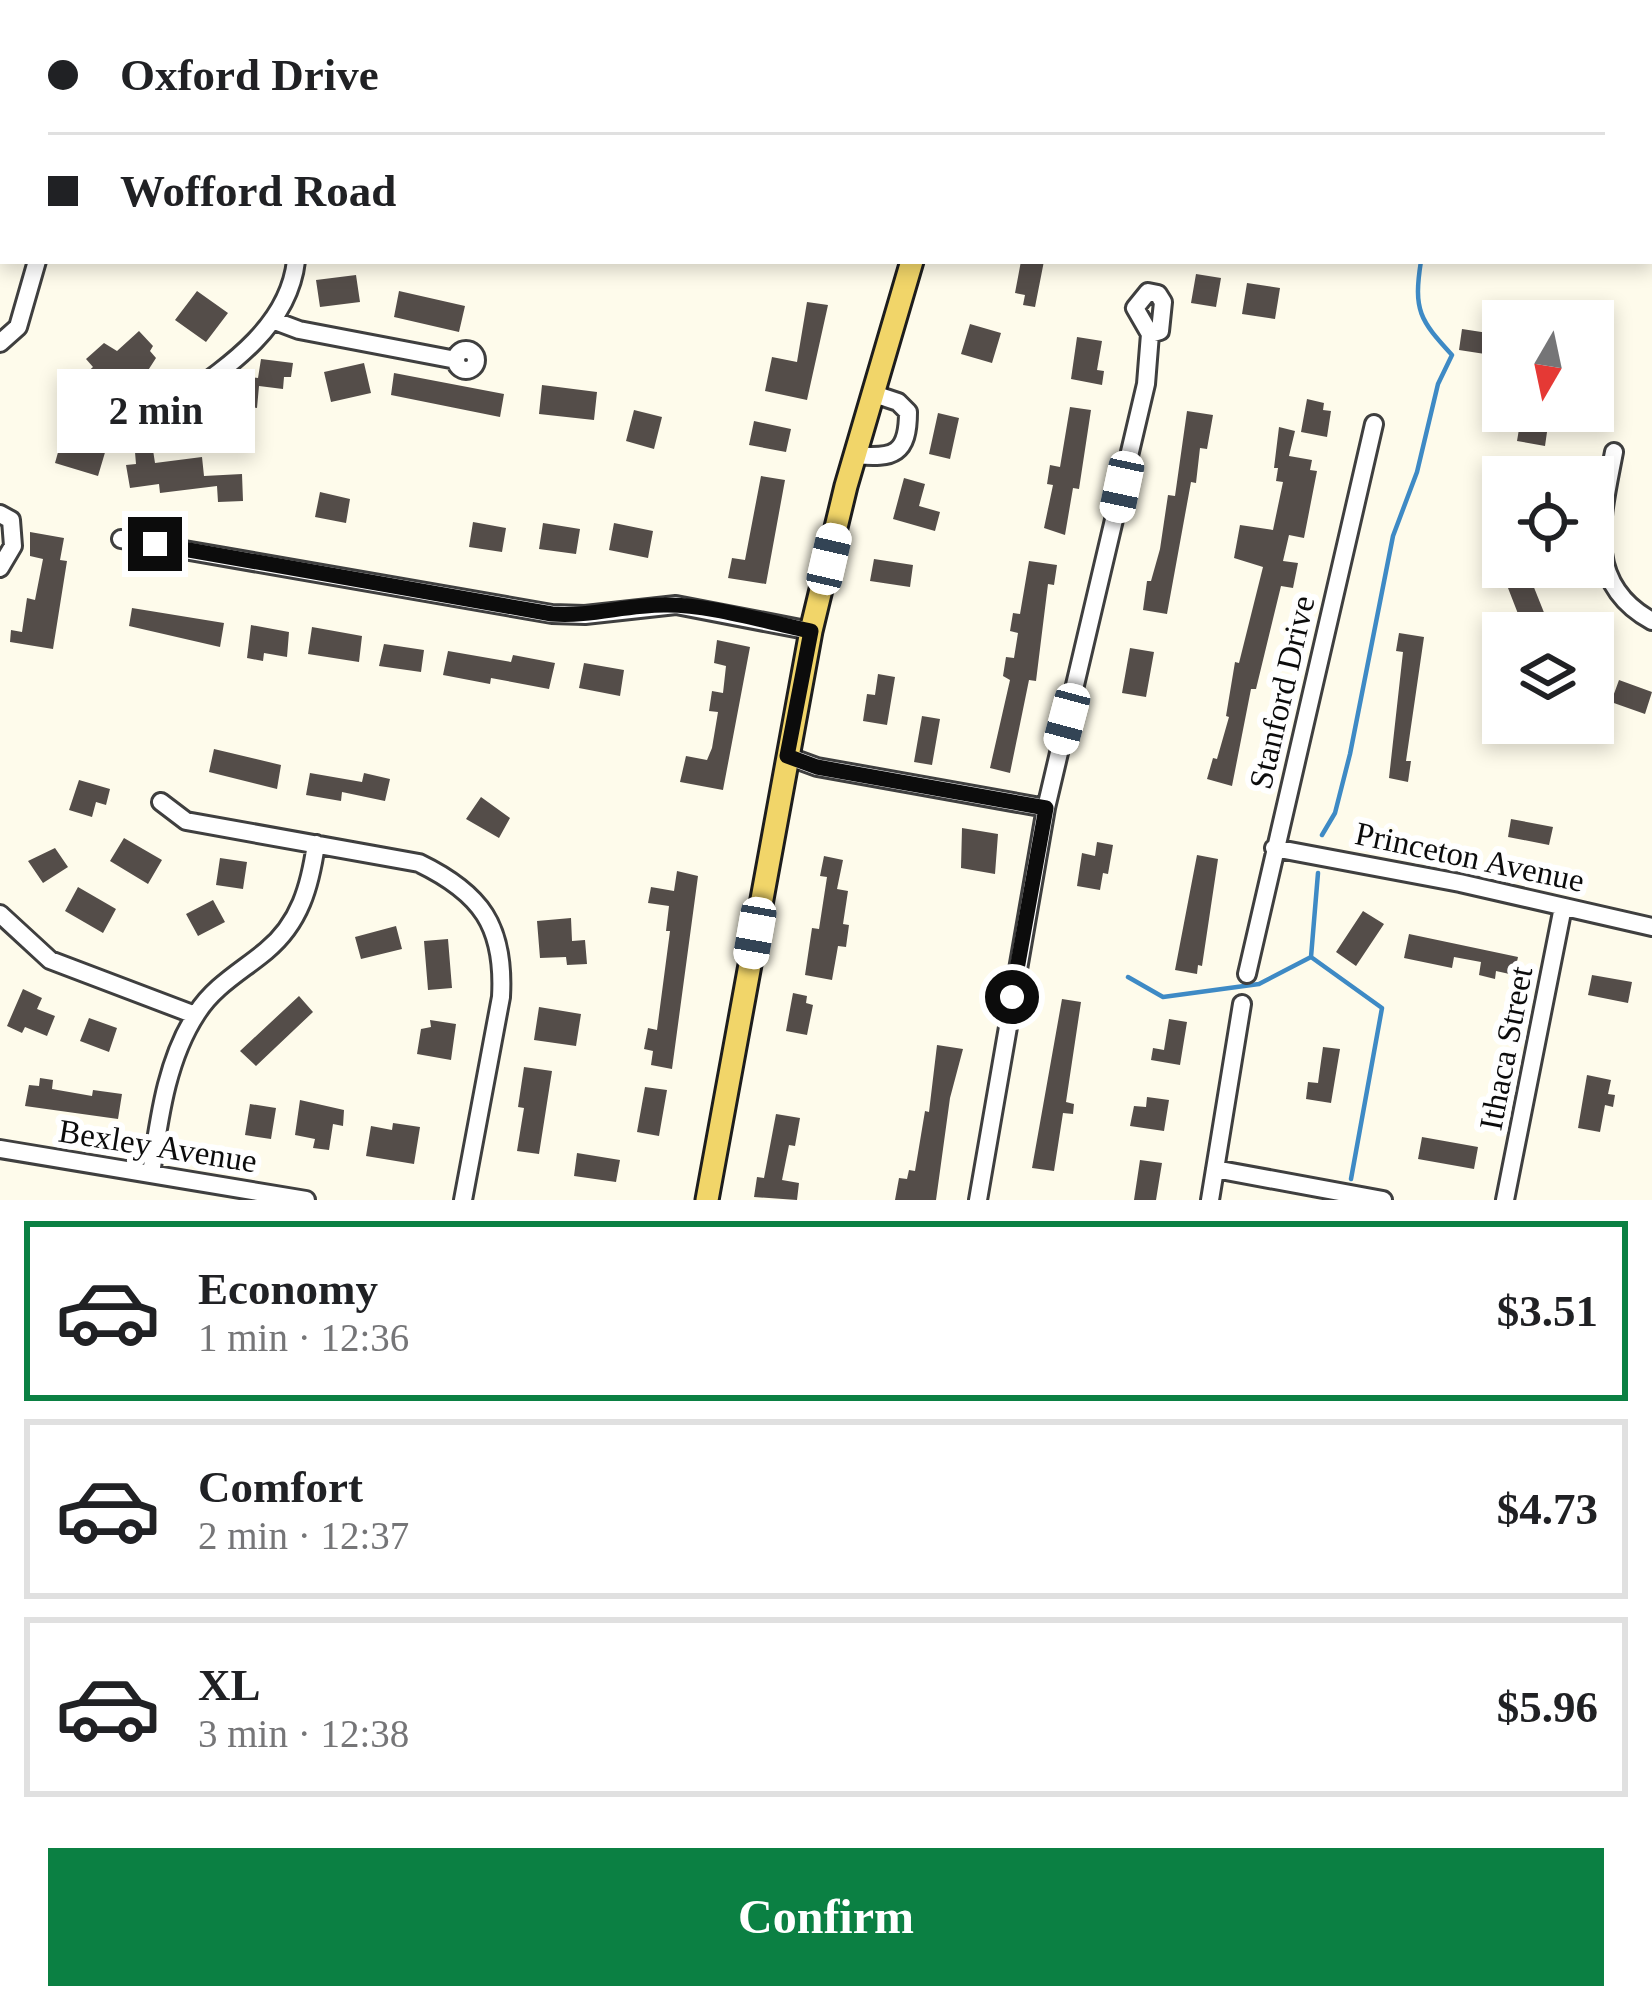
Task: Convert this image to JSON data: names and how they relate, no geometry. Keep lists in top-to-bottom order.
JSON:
{
  "streets": {
    "street": [
      "Stanford Drive",
      "Princeton Avenue",
      "Ithaca Street",
      "Bexley Avenue"
    ]
  },
  "crossings": [
    ["Stanford Drive", "Princeton Avenue"],
    ["Princeton Avenue", "Ithaca Street"]
  ],
  "north": "bottom",
  "page": {
    "banner": ["Oxford Drive", "Wofford Road"],
    "bubble": "2 min",
    "list": [
      {
        "name": "Economy",
        "note": "1 min · 12:36",
        "value": "$3.51"
      },
      {
        "name": "Comfort",
        "note": "2 min · 12:37",
        "value": "$4.73"
      },
      {
        "name": "XL",
        "note": "3 min · 12:38",
        "value": "$5.96"
      }
    ],
    "buttons": "Confirm"
  }
}
